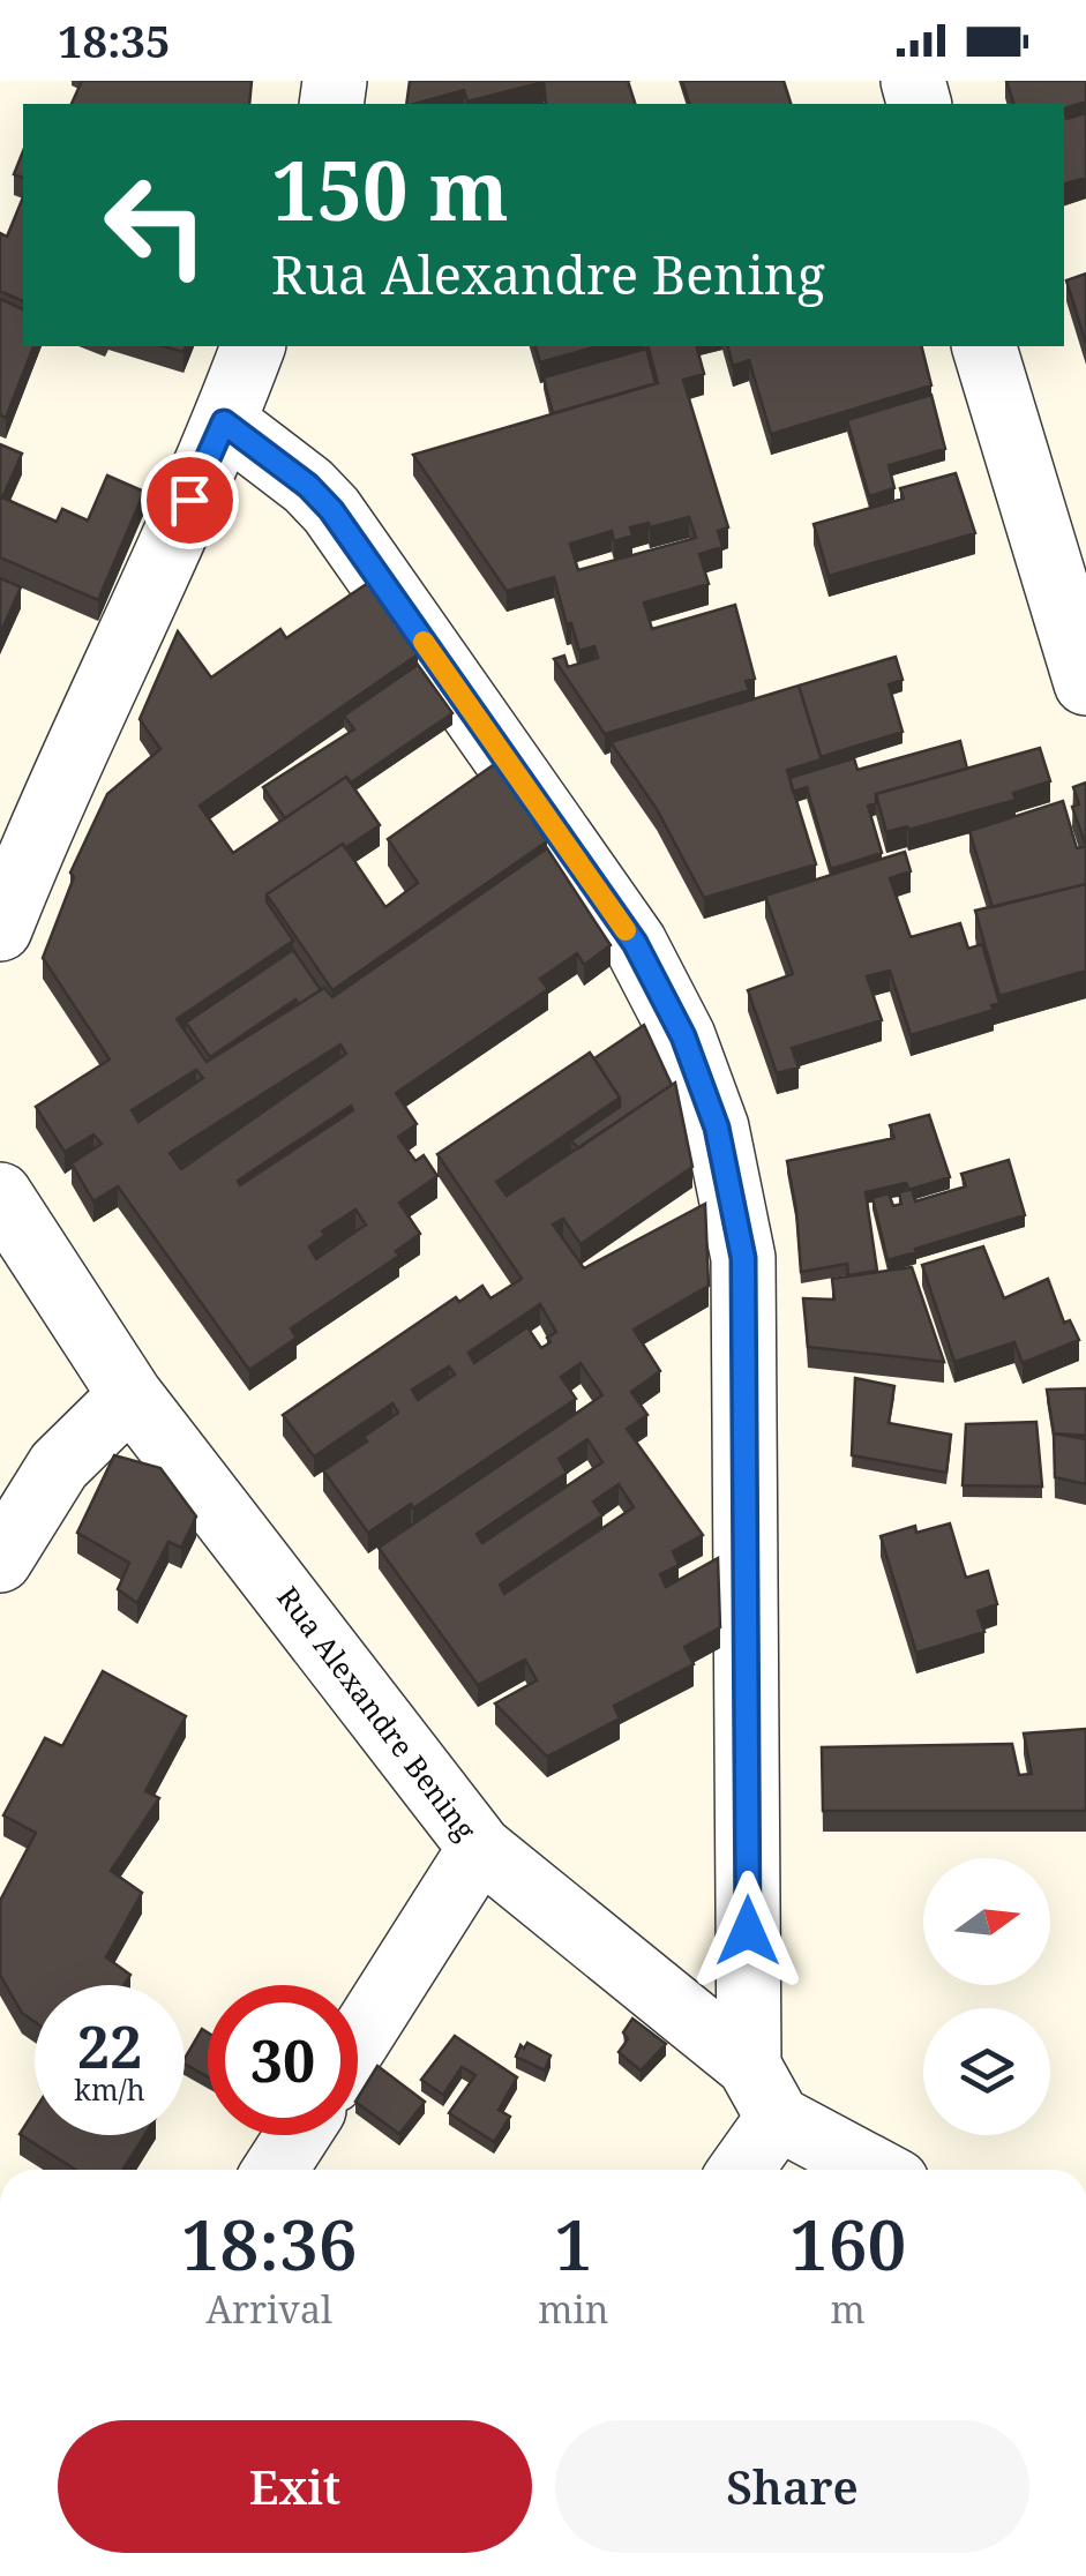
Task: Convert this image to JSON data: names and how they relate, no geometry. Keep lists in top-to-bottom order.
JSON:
{
  "streets": {
    "street": ["Rua Alexandre Bening"]
  },
  "north": "right",
  "page": {
    "status": "18:35",
    "turn": ["150 m", "Rua Alexandre Bening"],
    "speed": "22 km/h",
    "limit": "30",
    "eta": [
      "18:36",
      "Arrival",
      "1",
      "min",
      "160",
      "m"
    ],
    "buttons": ["Exit", "Share"]
  }
}
